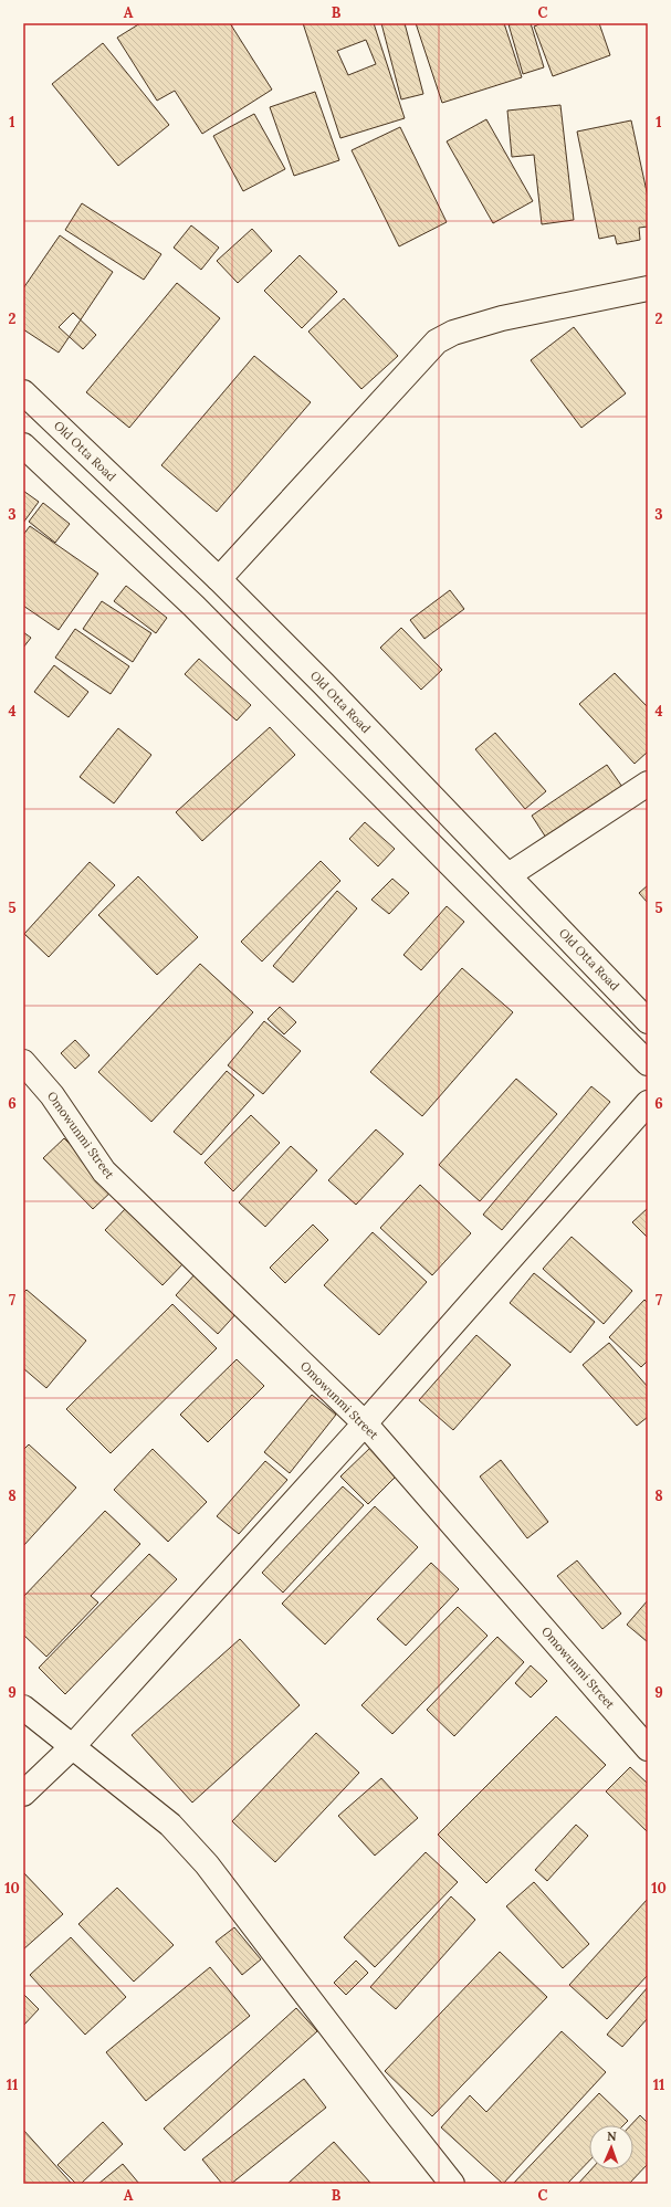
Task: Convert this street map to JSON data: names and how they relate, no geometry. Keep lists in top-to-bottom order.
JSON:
{
  "streets": {
    "street": ["Old Otta Road", "Omowunmi Street"]
  },
  "north": "top",
  "grid": {
    "columns": ["A", "B", "C"],
    "rows": [
      "1",
      "2",
      "3",
      "4",
      "5",
      "6",
      "7",
      "8",
      "9",
      "10",
      "11"
    ]
  }
}
